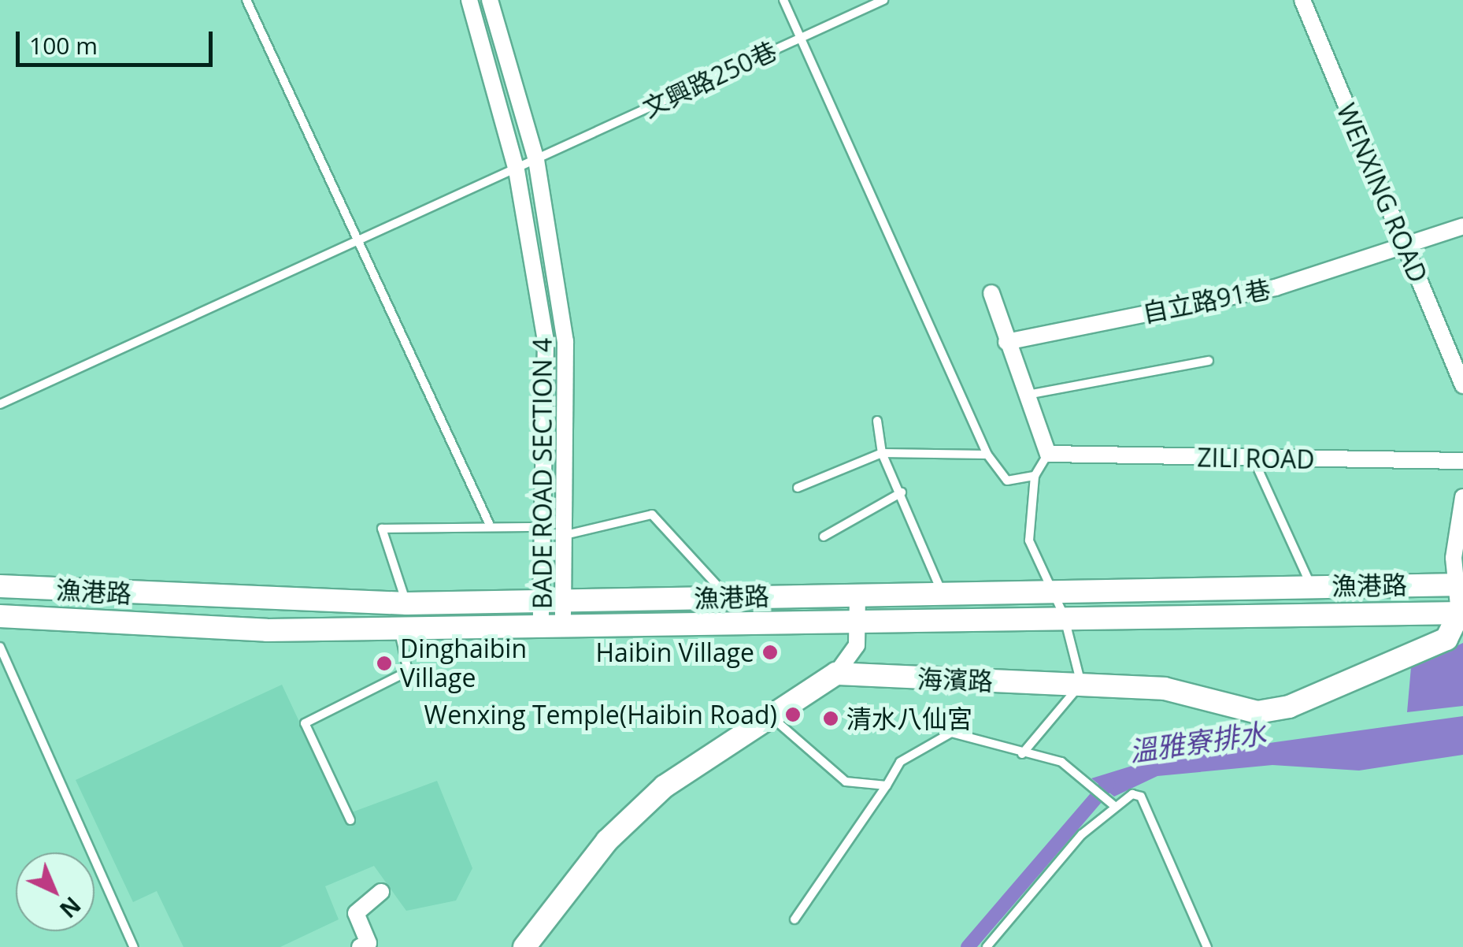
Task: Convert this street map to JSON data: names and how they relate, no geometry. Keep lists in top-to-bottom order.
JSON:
{
  "streets": {
    "street": [
      "WENXING ROAD",
      "自立路91巷",
      "ZILI ROAD",
      "BADE ROAD SECTION 4",
      "漁港路",
      "海濱路"
    ],
    "lane": ["文興路250巷"]
  },
  "crossings": [
    ["文興路250巷", "BADE ROAD SECTION 4"],
    ["WENXING ROAD", "自立路91巷"],
    ["BADE ROAD SECTION 4", "漁港路"],
    ["漁港路", "海濱路"]
  ],
  "water": ["溫雅寮排水"],
  "places": [
    "Haibin Village",
    "Dinghaibin Village",
    "Wenxing Temple(Haibin Road)",
    "清水八仙宮"
  ],
  "scale_bar": "100 m",
  "north": "bottom right"
}
